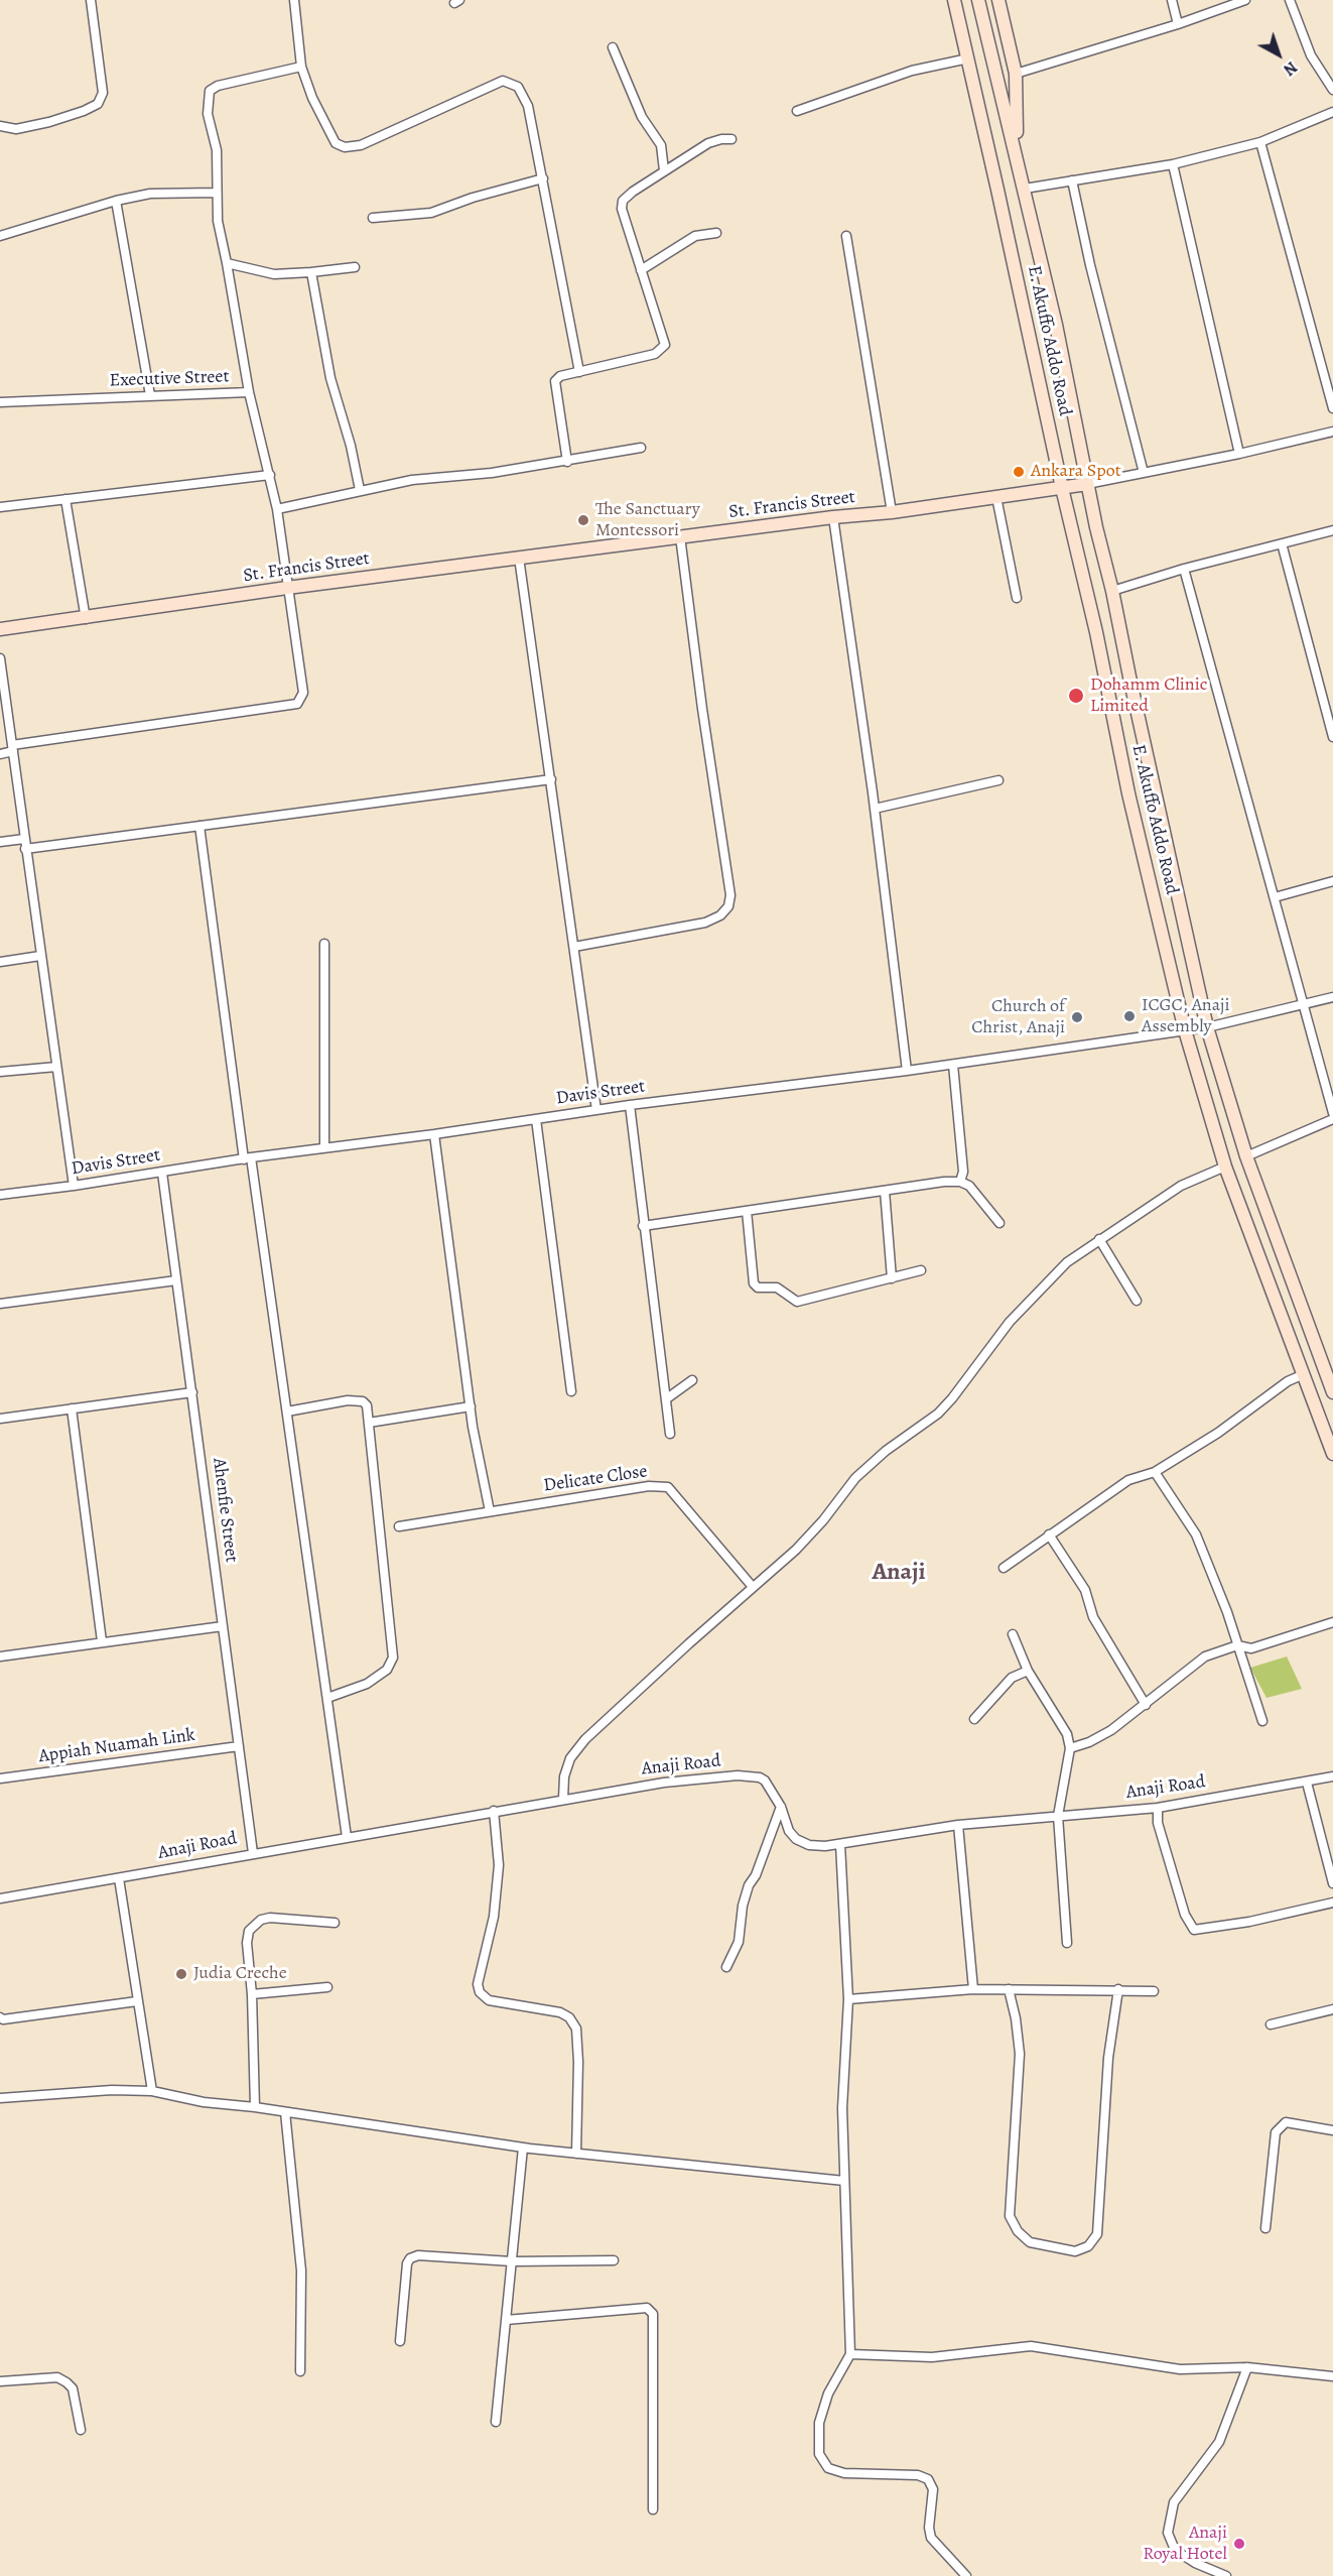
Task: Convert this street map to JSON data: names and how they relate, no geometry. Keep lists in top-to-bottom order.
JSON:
{
  "streets": {
    "main road": ["E. Akuffo Addo Road", "St. Francis Street"],
    "street": [
      "Executive Street",
      "Davis Street",
      "Delicate Close",
      "Ahenfie Street",
      "Appiah Nuamah Link",
      "Anaji Road"
    ]
  },
  "crossings": [
    ["E. Akuffo Addo Road", "St. Francis Street"],
    ["E. Akuffo Addo Road", "Davis Street"],
    ["Executive Street", "St. Francis Street"],
    ["Davis Street", "Ahenfie Street"],
    ["Ahenfie Street", "Appiah Nuamah Link"],
    ["Ahenfie Street", "Anaji Road"]
  ],
  "districts": ["Anaji"],
  "places": [
    "Ankara Spot",
    "The Sanctuary Montessori",
    "Dohamm Clinic Limited",
    "ICGC, Anaji Assembly",
    "Church of Christ, Anaji",
    "Judia Creche",
    "Anaji Royal Hotel"
  ],
  "north": "bottom right"
}
